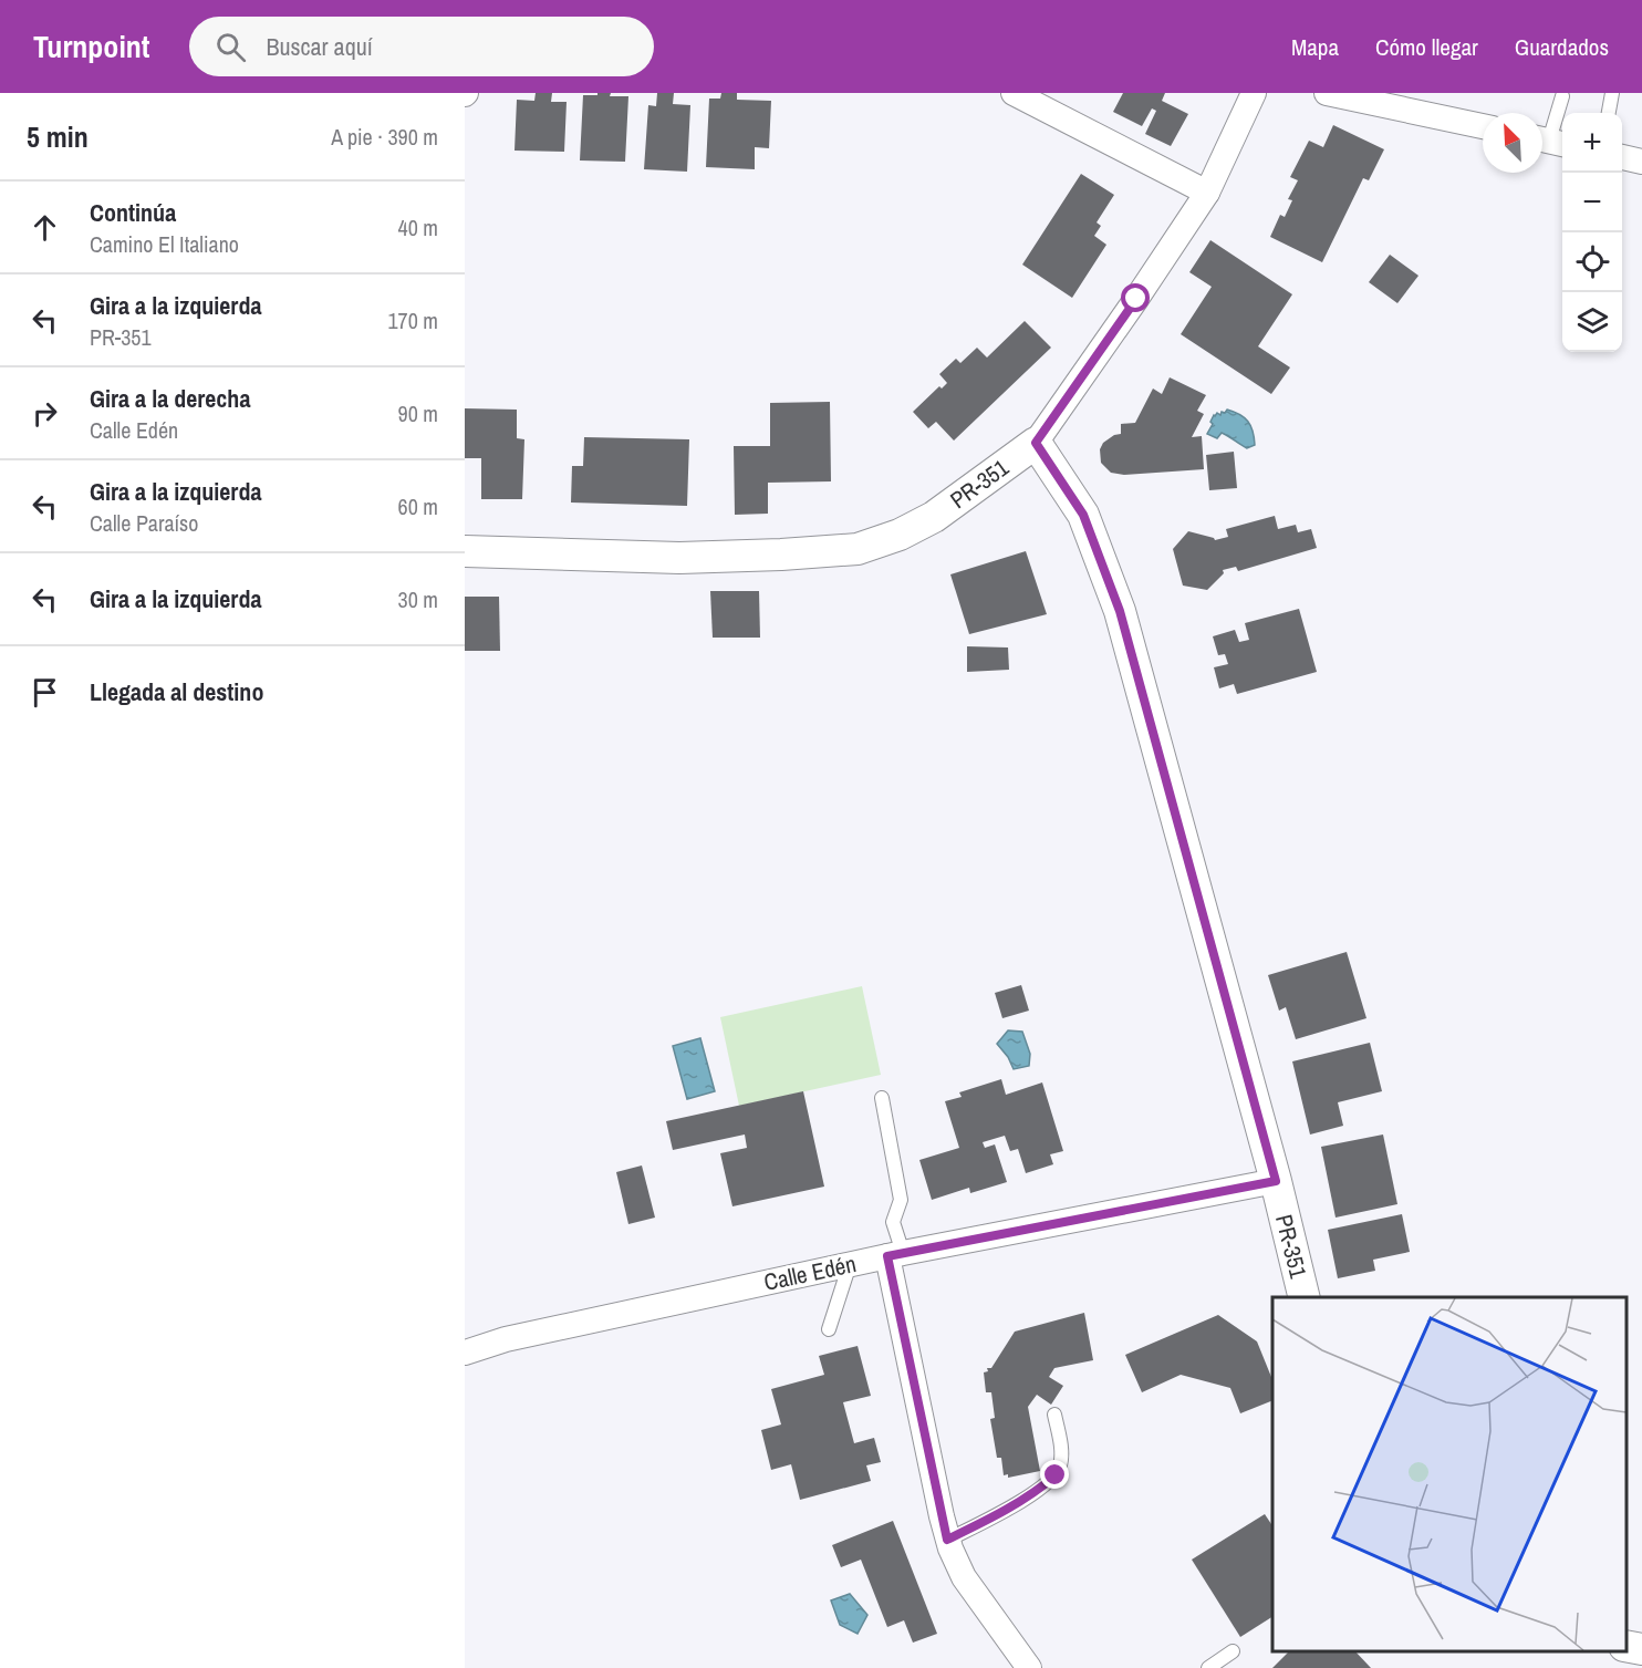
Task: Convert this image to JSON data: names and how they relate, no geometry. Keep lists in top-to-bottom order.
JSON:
{
  "streets": {
    "street": ["PR-351", "Calle Edén"]
  },
  "crossings": [
    ["PR-351", "Calle Edén"]
  ],
  "north": "top left",
  "page": {
    "header": "Turnpoint",
    "search": "Buscar aquí",
    "nav": ["Mapa", "Cómo llegar", "Guardados"],
    "heading": ["5 min", "A pie · 390 m"],
    "map_buttons": ["+", "−"],
    "list": [
      ["Continúa", "Camino El Italiano", "40 m"],
      ["Gira a la izquierda", "PR-351", "170 m"],
      ["Gira a la derecha", "Calle Edén", "90 m"],
      ["Gira a la izquierda", "Calle Paraíso", "60 m"],
      ["Gira a la izquierda", "30 m"],
      "Llegada al destino"
    ]
  }
}
